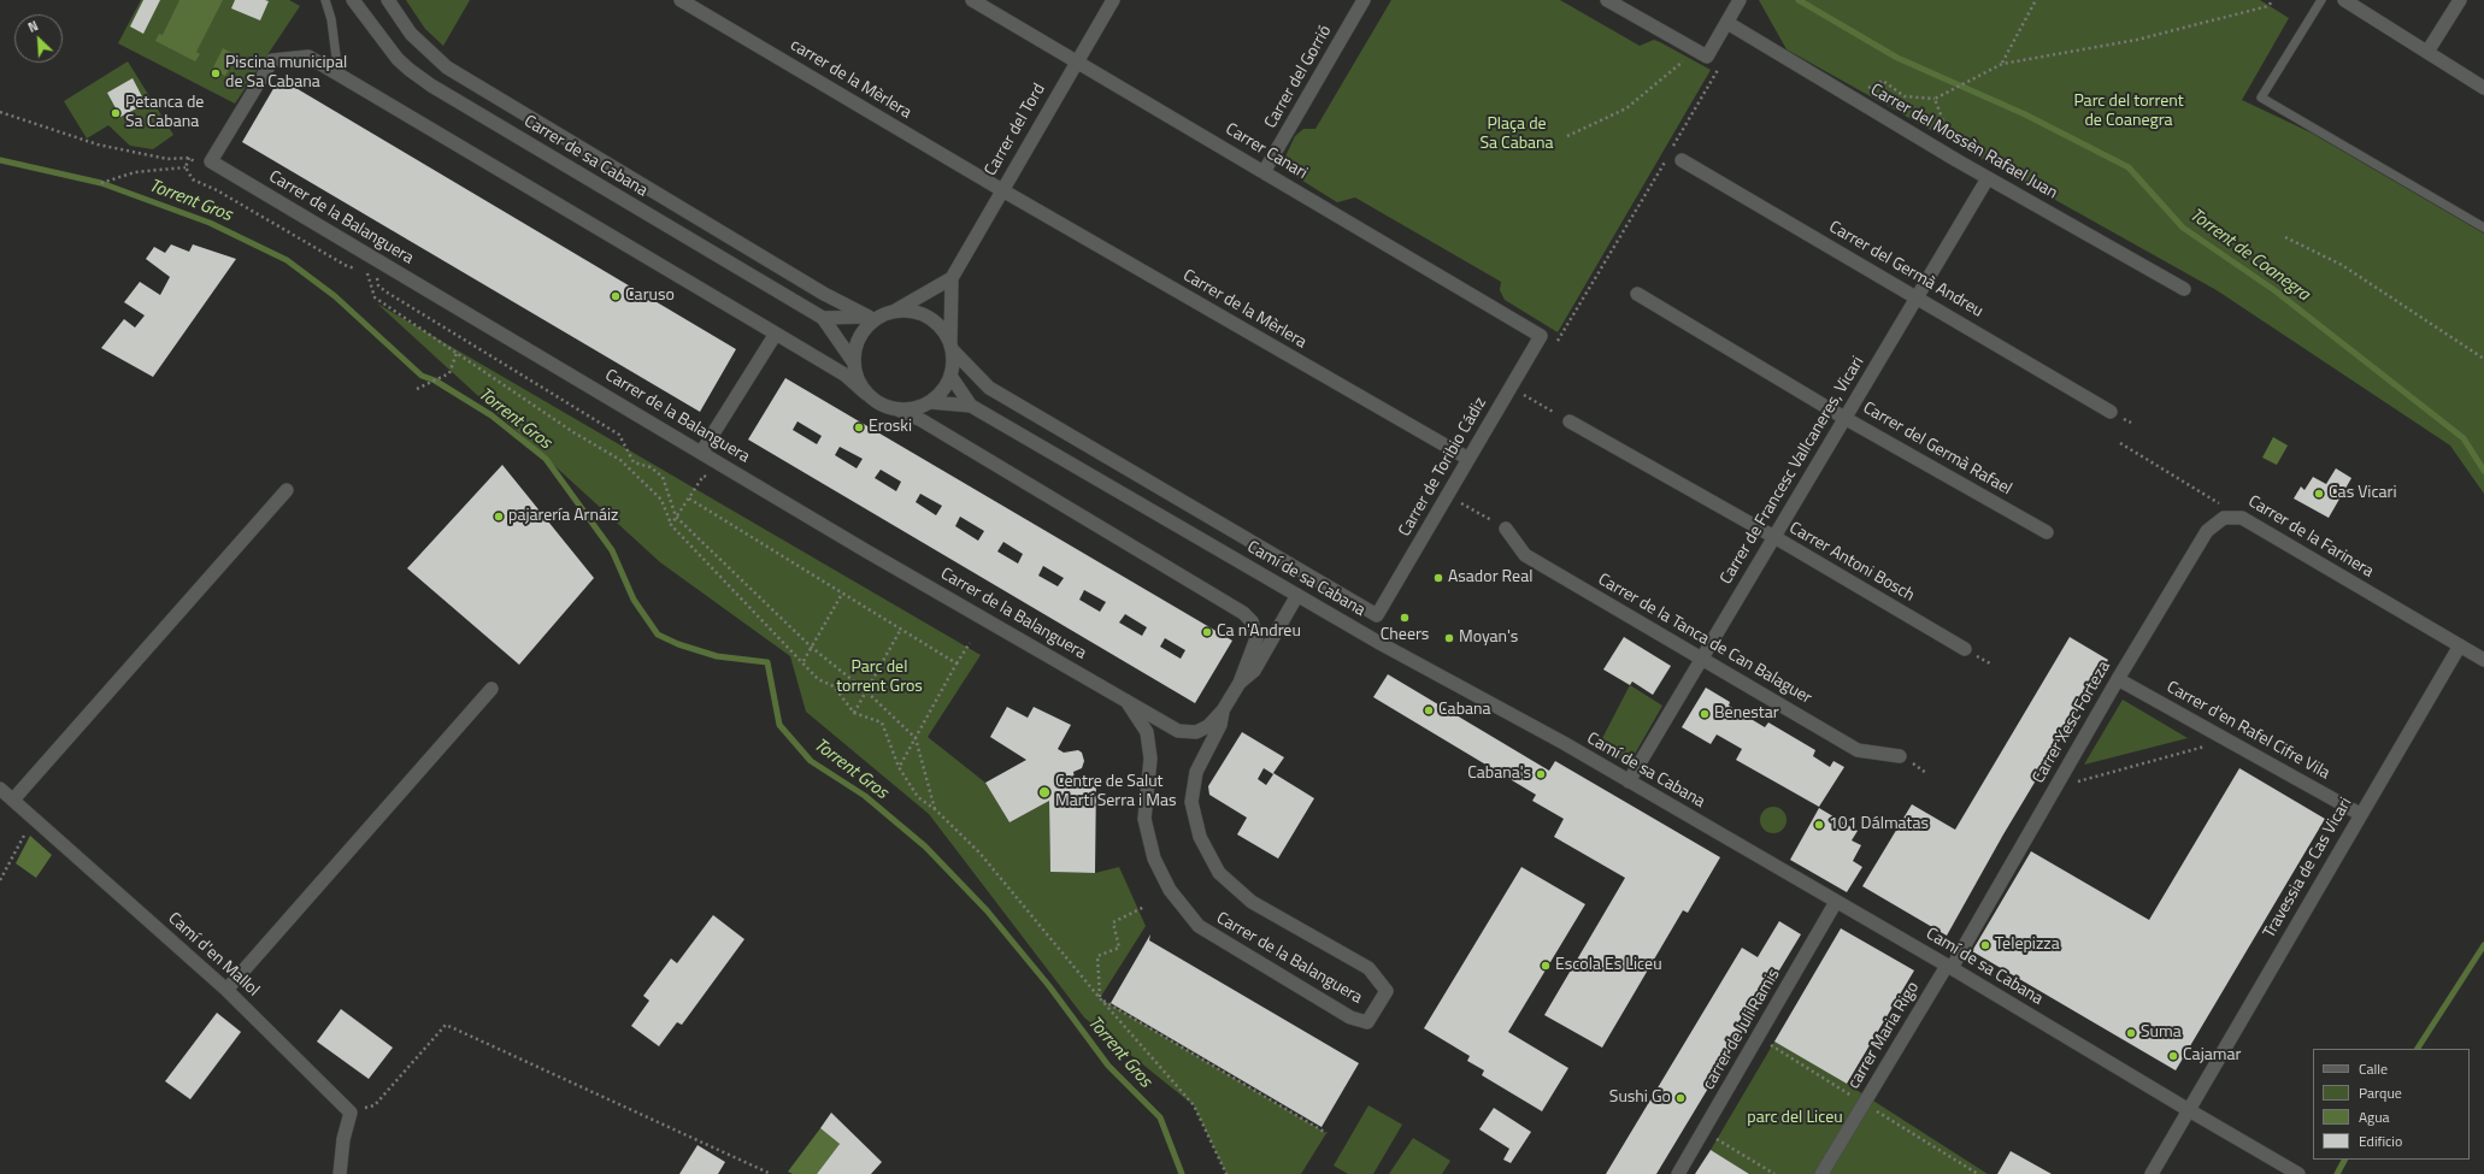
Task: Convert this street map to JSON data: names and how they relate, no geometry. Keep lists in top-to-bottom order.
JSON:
{
  "streets": {
    "street": [
      "Carrer del Gorrió",
      "carrer de la Mèrlera",
      "Carrer del Tord",
      "Carrer del Mossèn Rafael Juan",
      "Carrer Canari",
      "Carrer de sa Cabana",
      "Carrer de la Balanguera",
      "Carrer del Germà Andreu",
      "Carrer de la Mèrlera",
      "Carrer del Germà Rafael",
      "Carrer de Toribio Cádiz",
      "Carrer de Francesc Vallcaneres, Vicari",
      "Carrer de la Farinera",
      "Carrer Antoni Bosch",
      "Camí de sa Cabana",
      "Carrer de la Tanca de Can Balaguer",
      "Carrer Xesc Forteza",
      "Carrer d'en Rafel Cifre Vila",
      "Travessia de Cas Vicari",
      "Camí d'en Mallol",
      "carrer de Juli Ramis",
      "carrer Maria Rigo"
    ]
  },
  "crossings": [
    ["Carrer del Gorrió", "Carrer Canari"],
    ["carrer de la Mèrlera", "Carrer del Tord"],
    ["carrer de la Mèrlera", "Carrer de la Mèrlera"],
    ["Carrer del Tord", "Carrer Canari"],
    ["Carrer del Tord", "Carrer de sa Cabana"],
    ["Carrer del Tord", "Carrer de la Mèrlera"],
    ["Carrer del Tord", "Carrer de Toribio Cádiz"],
    ["Carrer del Mossèn Rafael Juan", "Carrer de Francesc Vallcaneres, Vicari"],
    ["Carrer Canari", "Carrer de Toribio Cádiz"],
    ["Carrer de sa Cabana", "Carrer de Toribio Cádiz"],
    ["Carrer del Germà Andreu", "Carrer de Francesc Vallcaneres, Vicari"],
    ["Carrer de la Mèrlera", "Carrer de Toribio Cádiz"],
    ["Carrer del Germà Rafael", "Carrer de Francesc Vallcaneres, Vicari"],
    ["Carrer de Francesc Vallcaneres, Vicari", "Carrer Antoni Bosch"],
    ["Carrer de Francesc Vallcaneres, Vicari", "Camí de sa Cabana"],
    ["Carrer de Francesc Vallcaneres, Vicari", "Carrer de la Tanca de Can Balaguer"],
    ["Carrer de la Farinera", "Carrer Xesc Forteza"],
    ["Carrer de la Farinera", "Travessia de Cas Vicari"],
    ["Camí de sa Cabana", "Carrer Xesc Forteza"],
    ["Camí de sa Cabana", "Travessia de Cas Vicari"],
    ["Camí de sa Cabana", "carrer de Juli Ramis"],
    ["Camí de sa Cabana", "carrer Maria Rigo"],
    ["Carrer Xesc Forteza", "Carrer d'en Rafel Cifre Vila"],
    ["Carrer Xesc Forteza", "carrer Maria Rigo"],
    ["Carrer d'en Rafel Cifre Vila", "Travessia de Cas Vicari"]
  ],
  "water": ["Torrent Gros", "Torrent de Coanegra"],
  "parks": [
    "Parc del torrent de Coanegra",
    "Plaça de Sa Cabana",
    "Parc del torrent Gros",
    "parc del Liceu"
  ],
  "places": [
    "Piscina municipal de Sa Cabana",
    "Petanca de Sa Cabana",
    "Caruso",
    "Eroski",
    "Cas Vicari",
    "pajarería Arnáiz",
    "Asador Real",
    "Cheers",
    "Ca n'Andreu",
    "Moyan's",
    "Cabana",
    "Benestar",
    "Cabana's",
    "Centre de Salut Martí Serra i Mas",
    "101 Dálmatas",
    "Telepizza",
    "Escola Es Liceu",
    "Suma",
    "Cajamar",
    "Sushi Go"
  ],
  "legend": [
    "Calle",
    "Parque",
    "Agua",
    "Edificio"
  ],
  "north": "top left"
}
